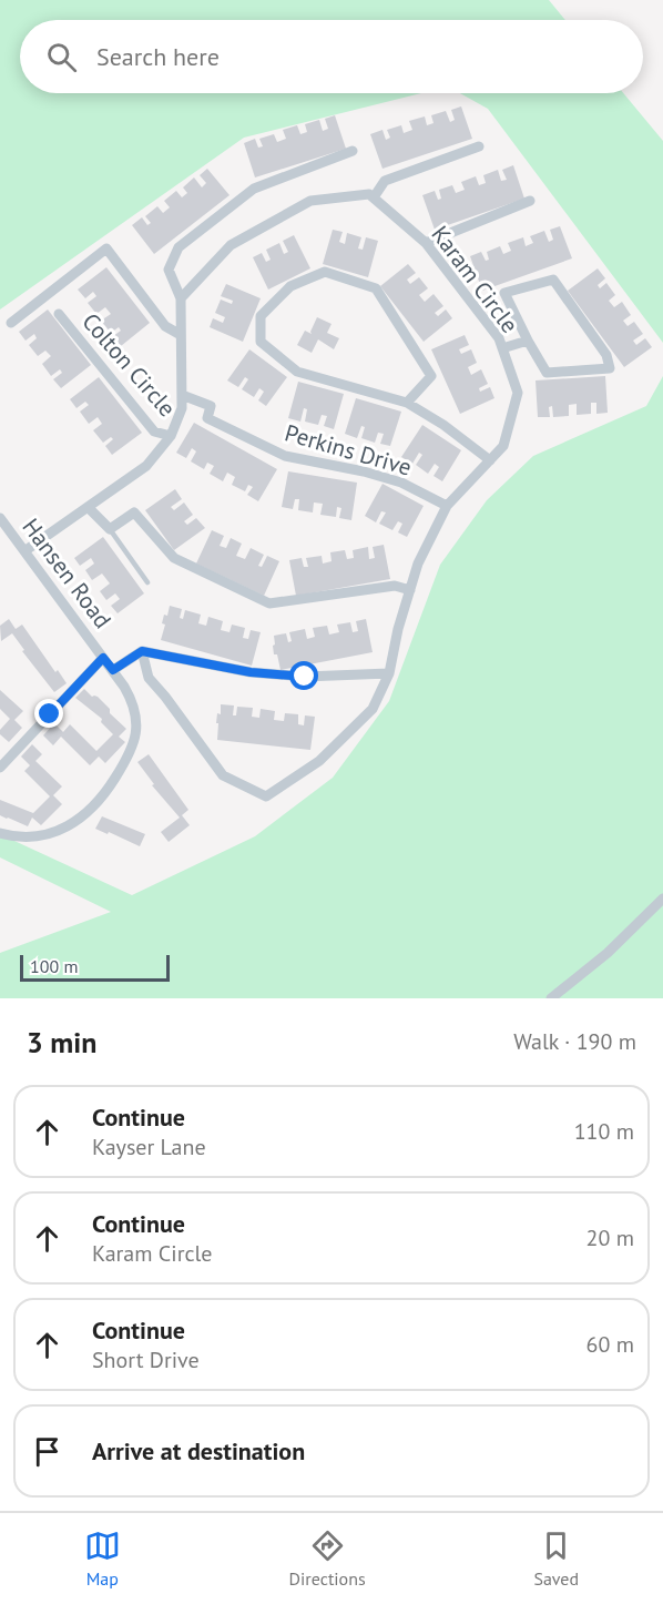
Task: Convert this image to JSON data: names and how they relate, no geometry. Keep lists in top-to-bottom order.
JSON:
{
  "streets": {
    "street": [
      "Karam Circle",
      "Colton Circle",
      "Perkins Drive",
      "Hansen Road"
    ]
  },
  "crossings": [
    ["Karam Circle", "Perkins Drive"]
  ],
  "scale_bar": "100 m",
  "page": {
    "search": "Search here",
    "scale": "100 m",
    "heading": ["3 min", "Walk · 190 m"],
    "list": [
      ["Continue", "Kayser Lane", "110 m"],
      ["Continue", "Karam Circle", "20 m"],
      ["Continue", "Short Drive", "60 m"],
      "Arrive at destination"
    ],
    "nav": ["Map", "Directions", "Saved"]
  }
}
